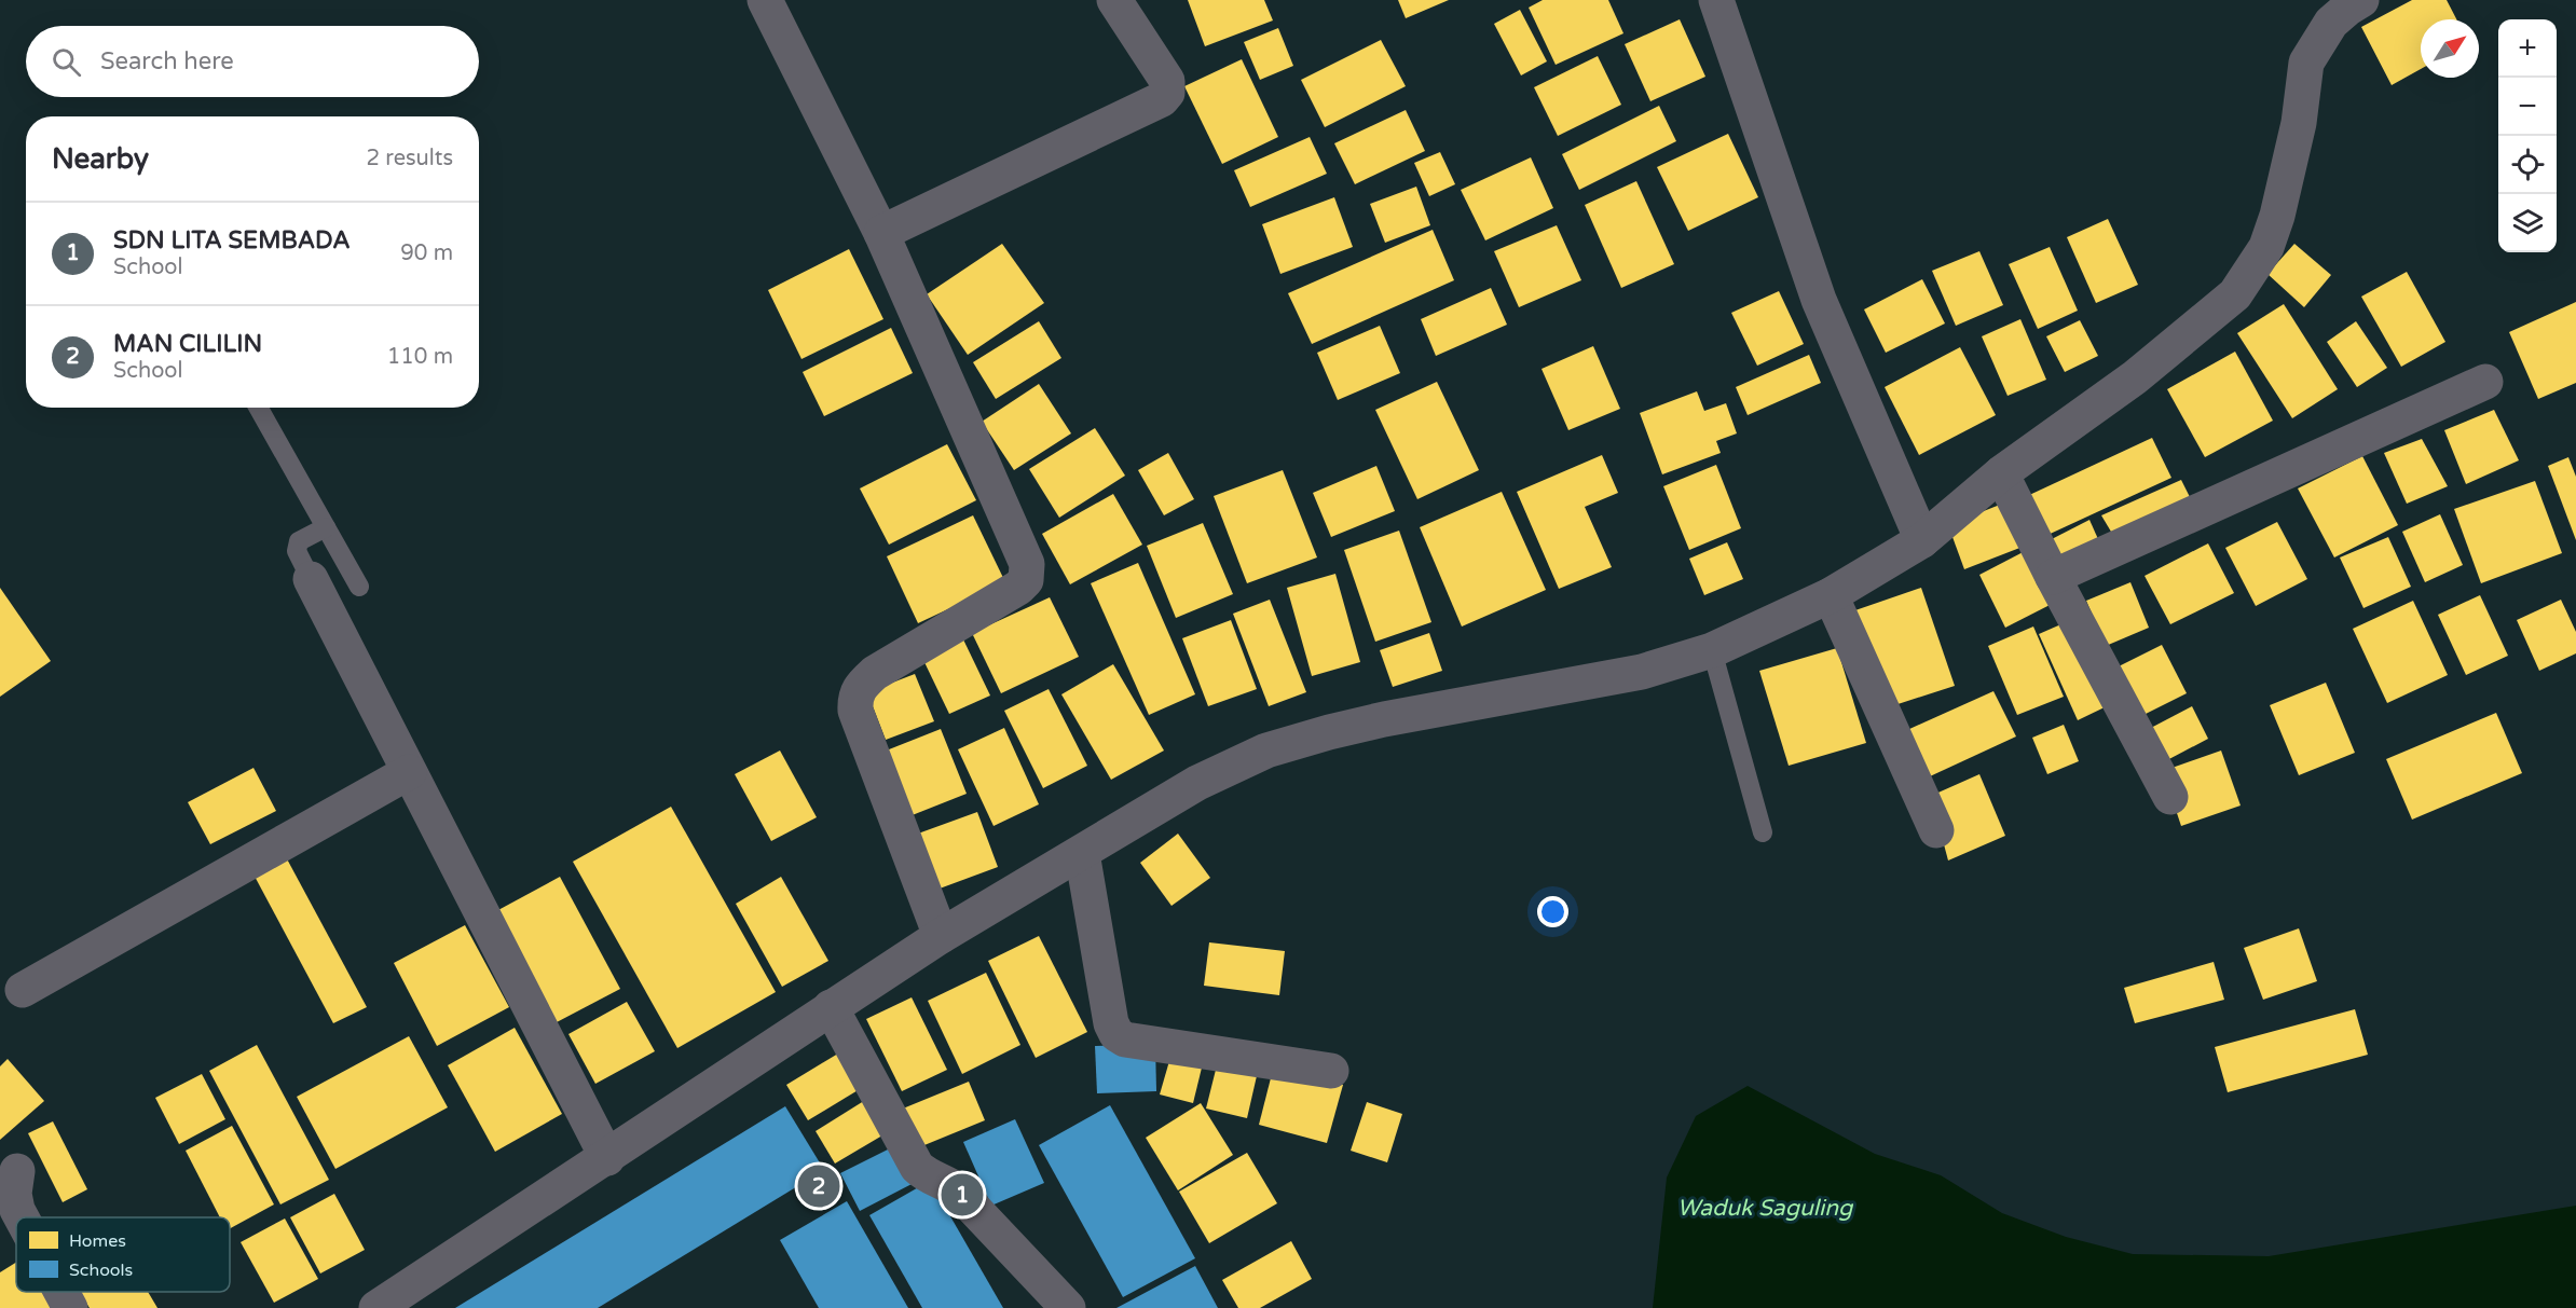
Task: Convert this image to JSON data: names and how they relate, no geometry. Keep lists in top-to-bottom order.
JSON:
{
  "water": ["Waduk Saguling"],
  "legend": ["Homes", "Schools"],
  "north": "top right",
  "page": {
    "map_buttons": ["+", "−"],
    "search": "Search here",
    "heading": ["Nearby", "2 results"],
    "list": [
      {
        "mark": "1",
        "name": "SDN LITA SEMBADA",
        "note": "School",
        "value": "90 m"
      },
      {
        "mark": "2",
        "name": "MAN CILILIN",
        "note": "School",
        "value": "110 m"
      }
    ],
    "pins": ["2", "1"]
  }
}
